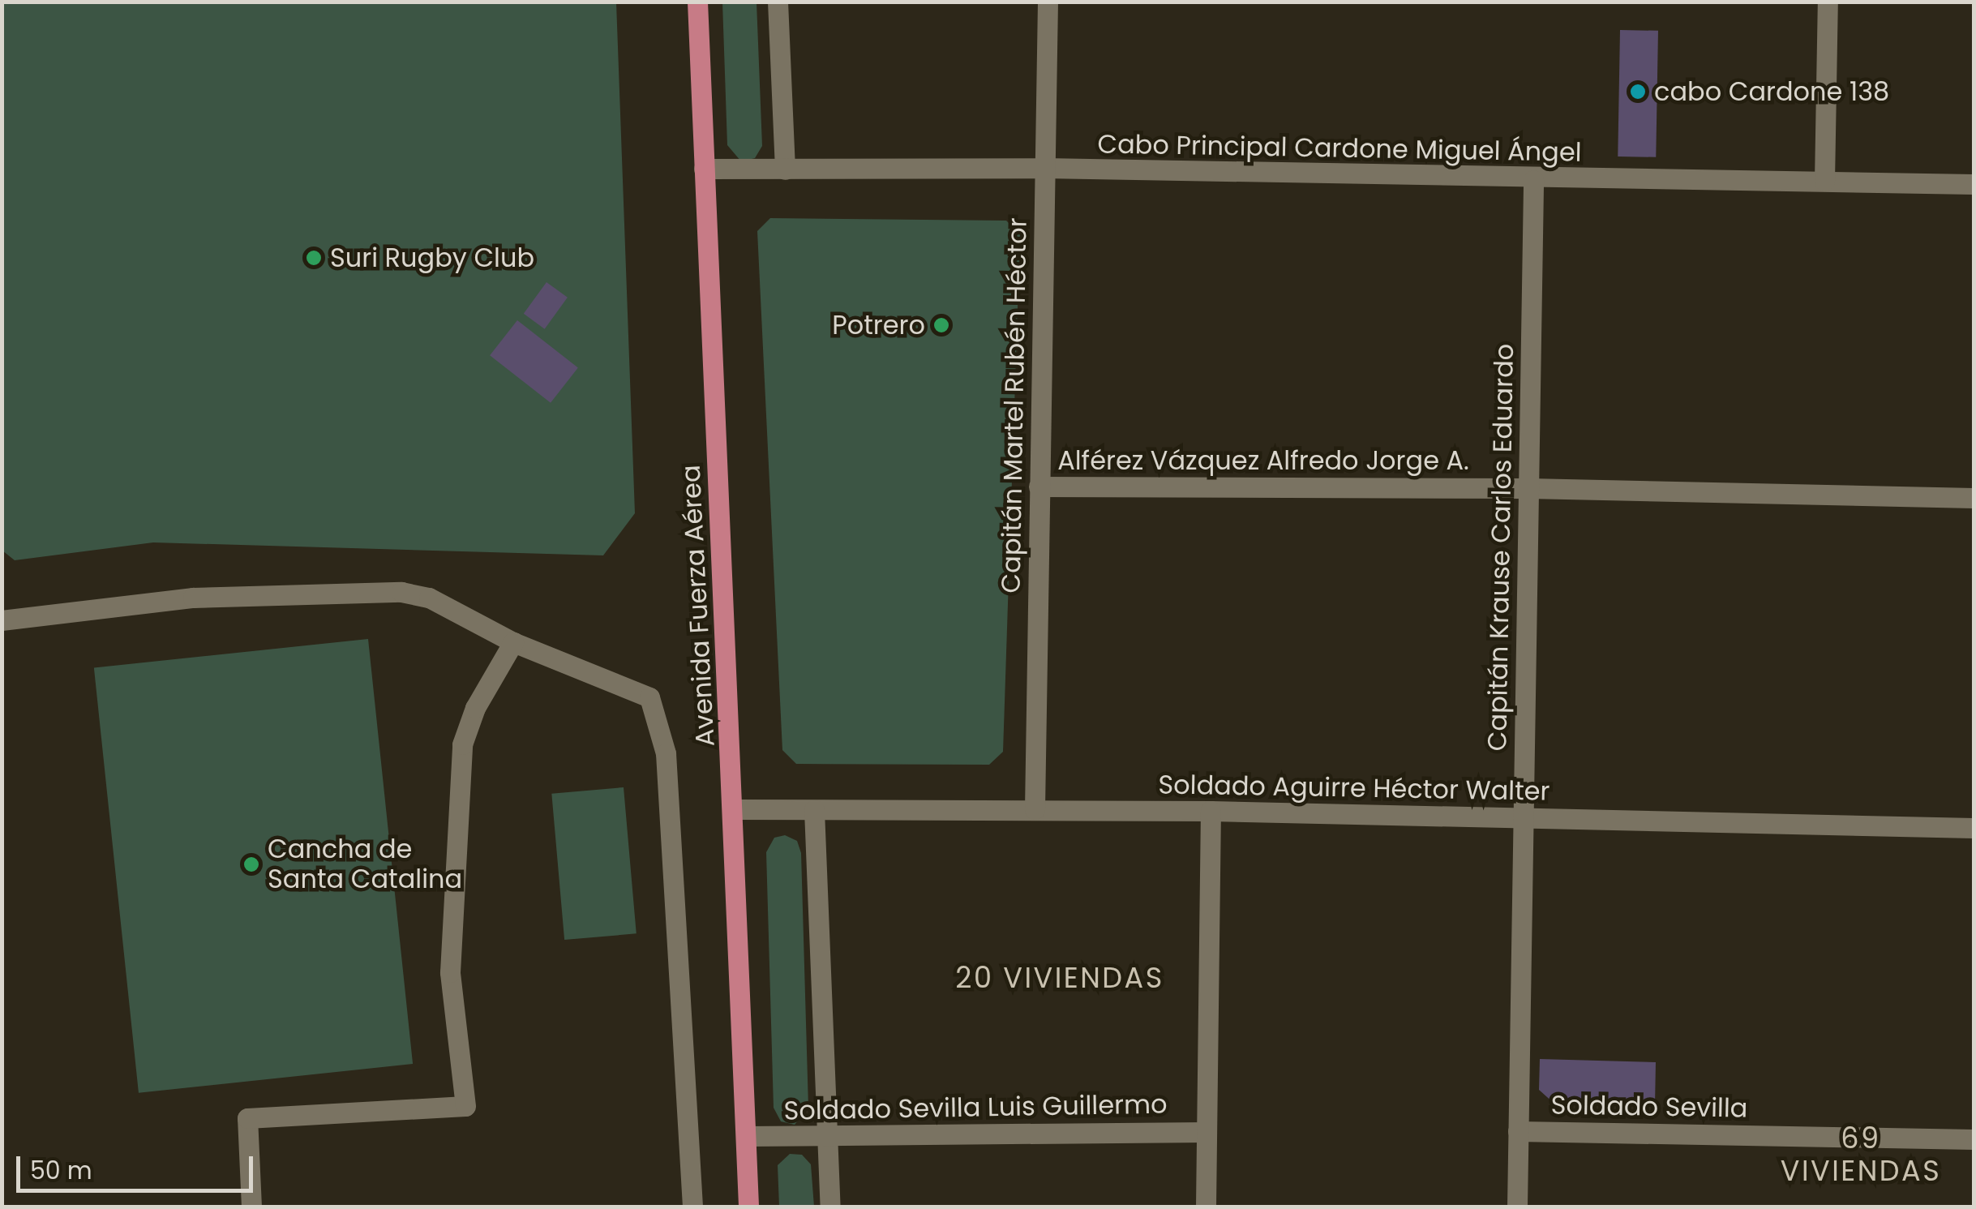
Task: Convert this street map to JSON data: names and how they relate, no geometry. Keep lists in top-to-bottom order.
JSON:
{
  "streets": {
    "main road": ["Avenida Fuerza Aérea"],
    "street": [
      "Cabo Principal Cardone Miguel Ángel",
      "Capitán Martel Rubén Héctor",
      "Alférez Vázquez Alfredo Jorge A.",
      "Capitán Krause Carlos Eduardo",
      "Soldado Aguirre Héctor Walter",
      "Soldado Sevilla",
      "Soldado Sevilla Luis Guillermo"
    ]
  },
  "crossings": [
    ["Cabo Principal Cardone Miguel Ángel", "Capitán Martel Rubén Héctor"],
    ["Cabo Principal Cardone Miguel Ángel", "Capitán Krause Carlos Eduardo"],
    ["Cabo Principal Cardone Miguel Ángel", "Avenida Fuerza Aérea"],
    ["Capitán Martel Rubén Héctor", "Alférez Vázquez Alfredo Jorge A."],
    ["Capitán Martel Rubén Héctor", "Soldado Aguirre Héctor Walter"],
    ["Alférez Vázquez Alfredo Jorge A.", "Capitán Krause Carlos Eduardo"],
    ["Capitán Krause Carlos Eduardo", "Soldado Aguirre Héctor Walter"],
    ["Capitán Krause Carlos Eduardo", "Soldado Sevilla"],
    ["Avenida Fuerza Aérea", "Soldado Aguirre Héctor Walter"],
    ["Avenida Fuerza Aérea", "Soldado Sevilla Luis Guillermo"]
  ],
  "districts": ["20 VIVIENDAS", "69 VIVIENDAS"],
  "places": [
    "cabo Cardone 138",
    "Suri Rugby Club",
    "Potrero",
    "Cancha de Santa Catalina"
  ],
  "scale_bar": "50 m"
}
